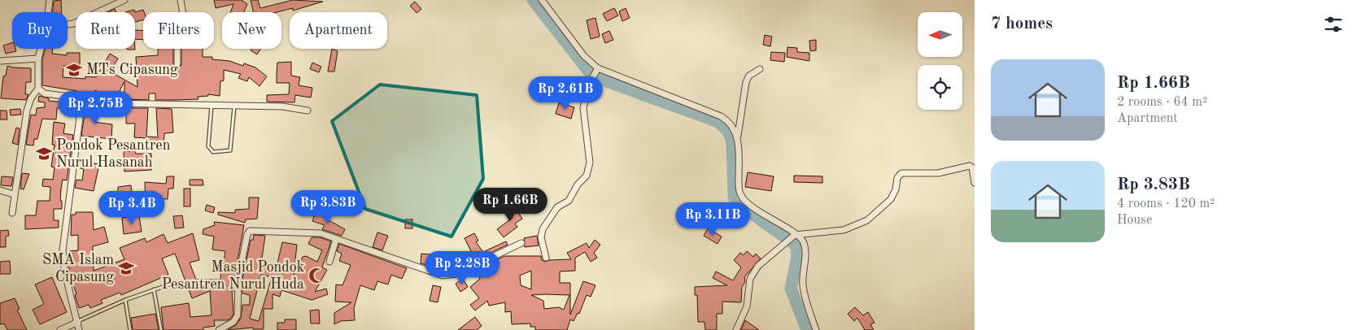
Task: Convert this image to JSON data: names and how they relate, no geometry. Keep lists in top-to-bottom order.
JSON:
{
  "places": {
    "school or university": ["MTs Cipasung", "Pondok Pesantren Nurul Hasanah", "SMA Islam Cipasung"],
    "mosque": ["Masjid Pondok Pesantren Nurul Huda"]
  },
  "north": "left",
  "page": {
    "heading": "7 homes",
    "chip": [
      "Buy",
      "Rent",
      "Filters",
      "New",
      "Apartment"
    ],
    "list": [
      {
        "name": "Rp 1.66B",
        "note": "2 rooms · 64 m² · Apartment"
      },
      {
        "name": "Rp 3.83B",
        "note": "4 rooms · 120 m² · House"
      }
    ],
    "price": [
      "Rp 2.61B",
      "Rp 2.75B",
      "Rp 1.66B",
      "Rp 3.83B",
      "Rp 3.4B",
      "Rp 3.11B",
      "Rp 2.28B"
    ]
  }
}
